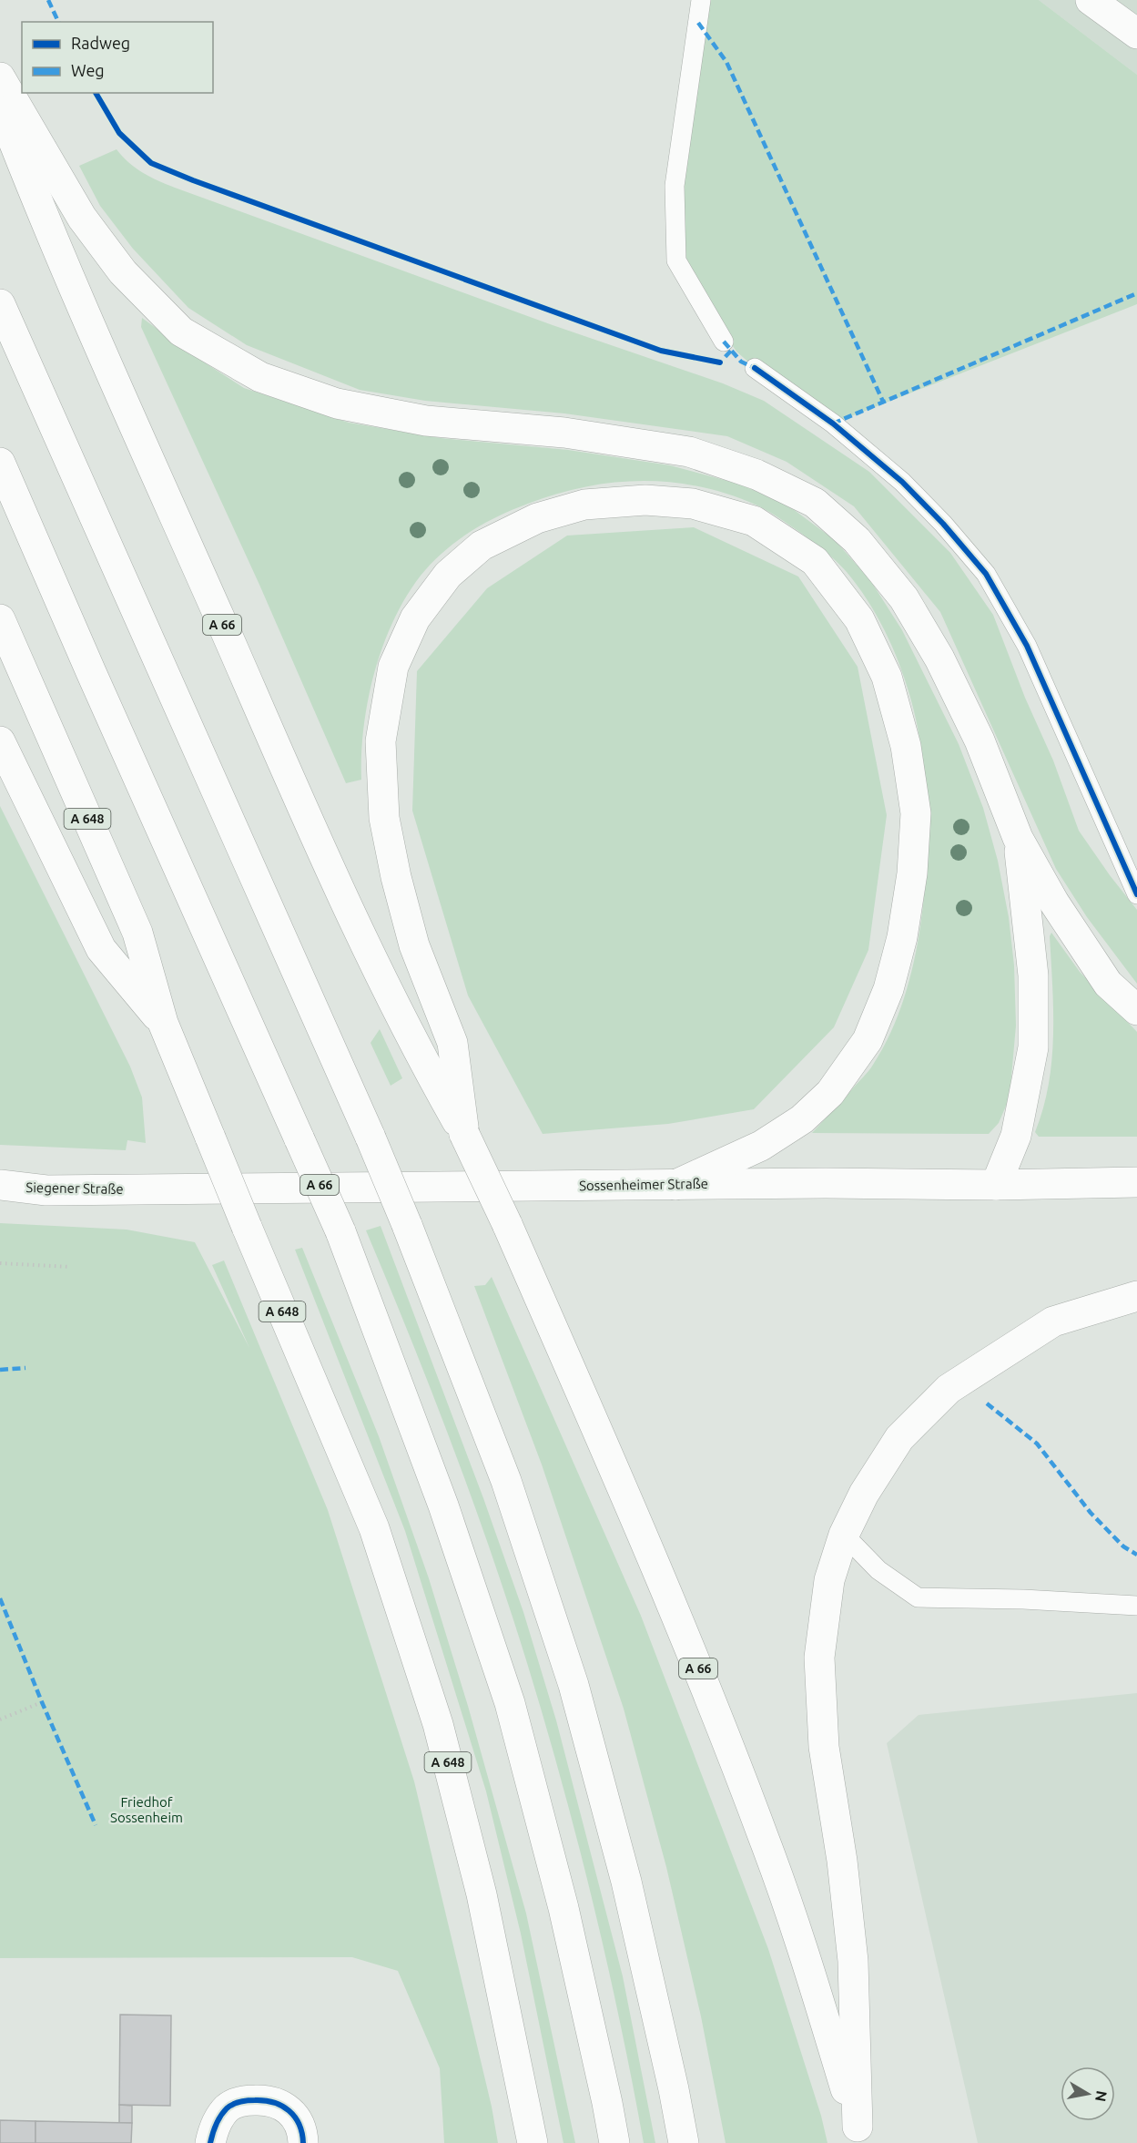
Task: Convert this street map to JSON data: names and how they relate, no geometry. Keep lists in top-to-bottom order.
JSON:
{
  "streets": {
    "main road": [
      "A 66",
      "A 648",
      "Sossenheimer Straße",
      "Siegener Straße"
    ]
  },
  "crossings": [
    ["Sossenheimer Straße", "Siegener Straße"]
  ],
  "parks": ["Friedhof Sossenheim"],
  "legend": ["Radweg", "Weg"],
  "north": "right"
}
